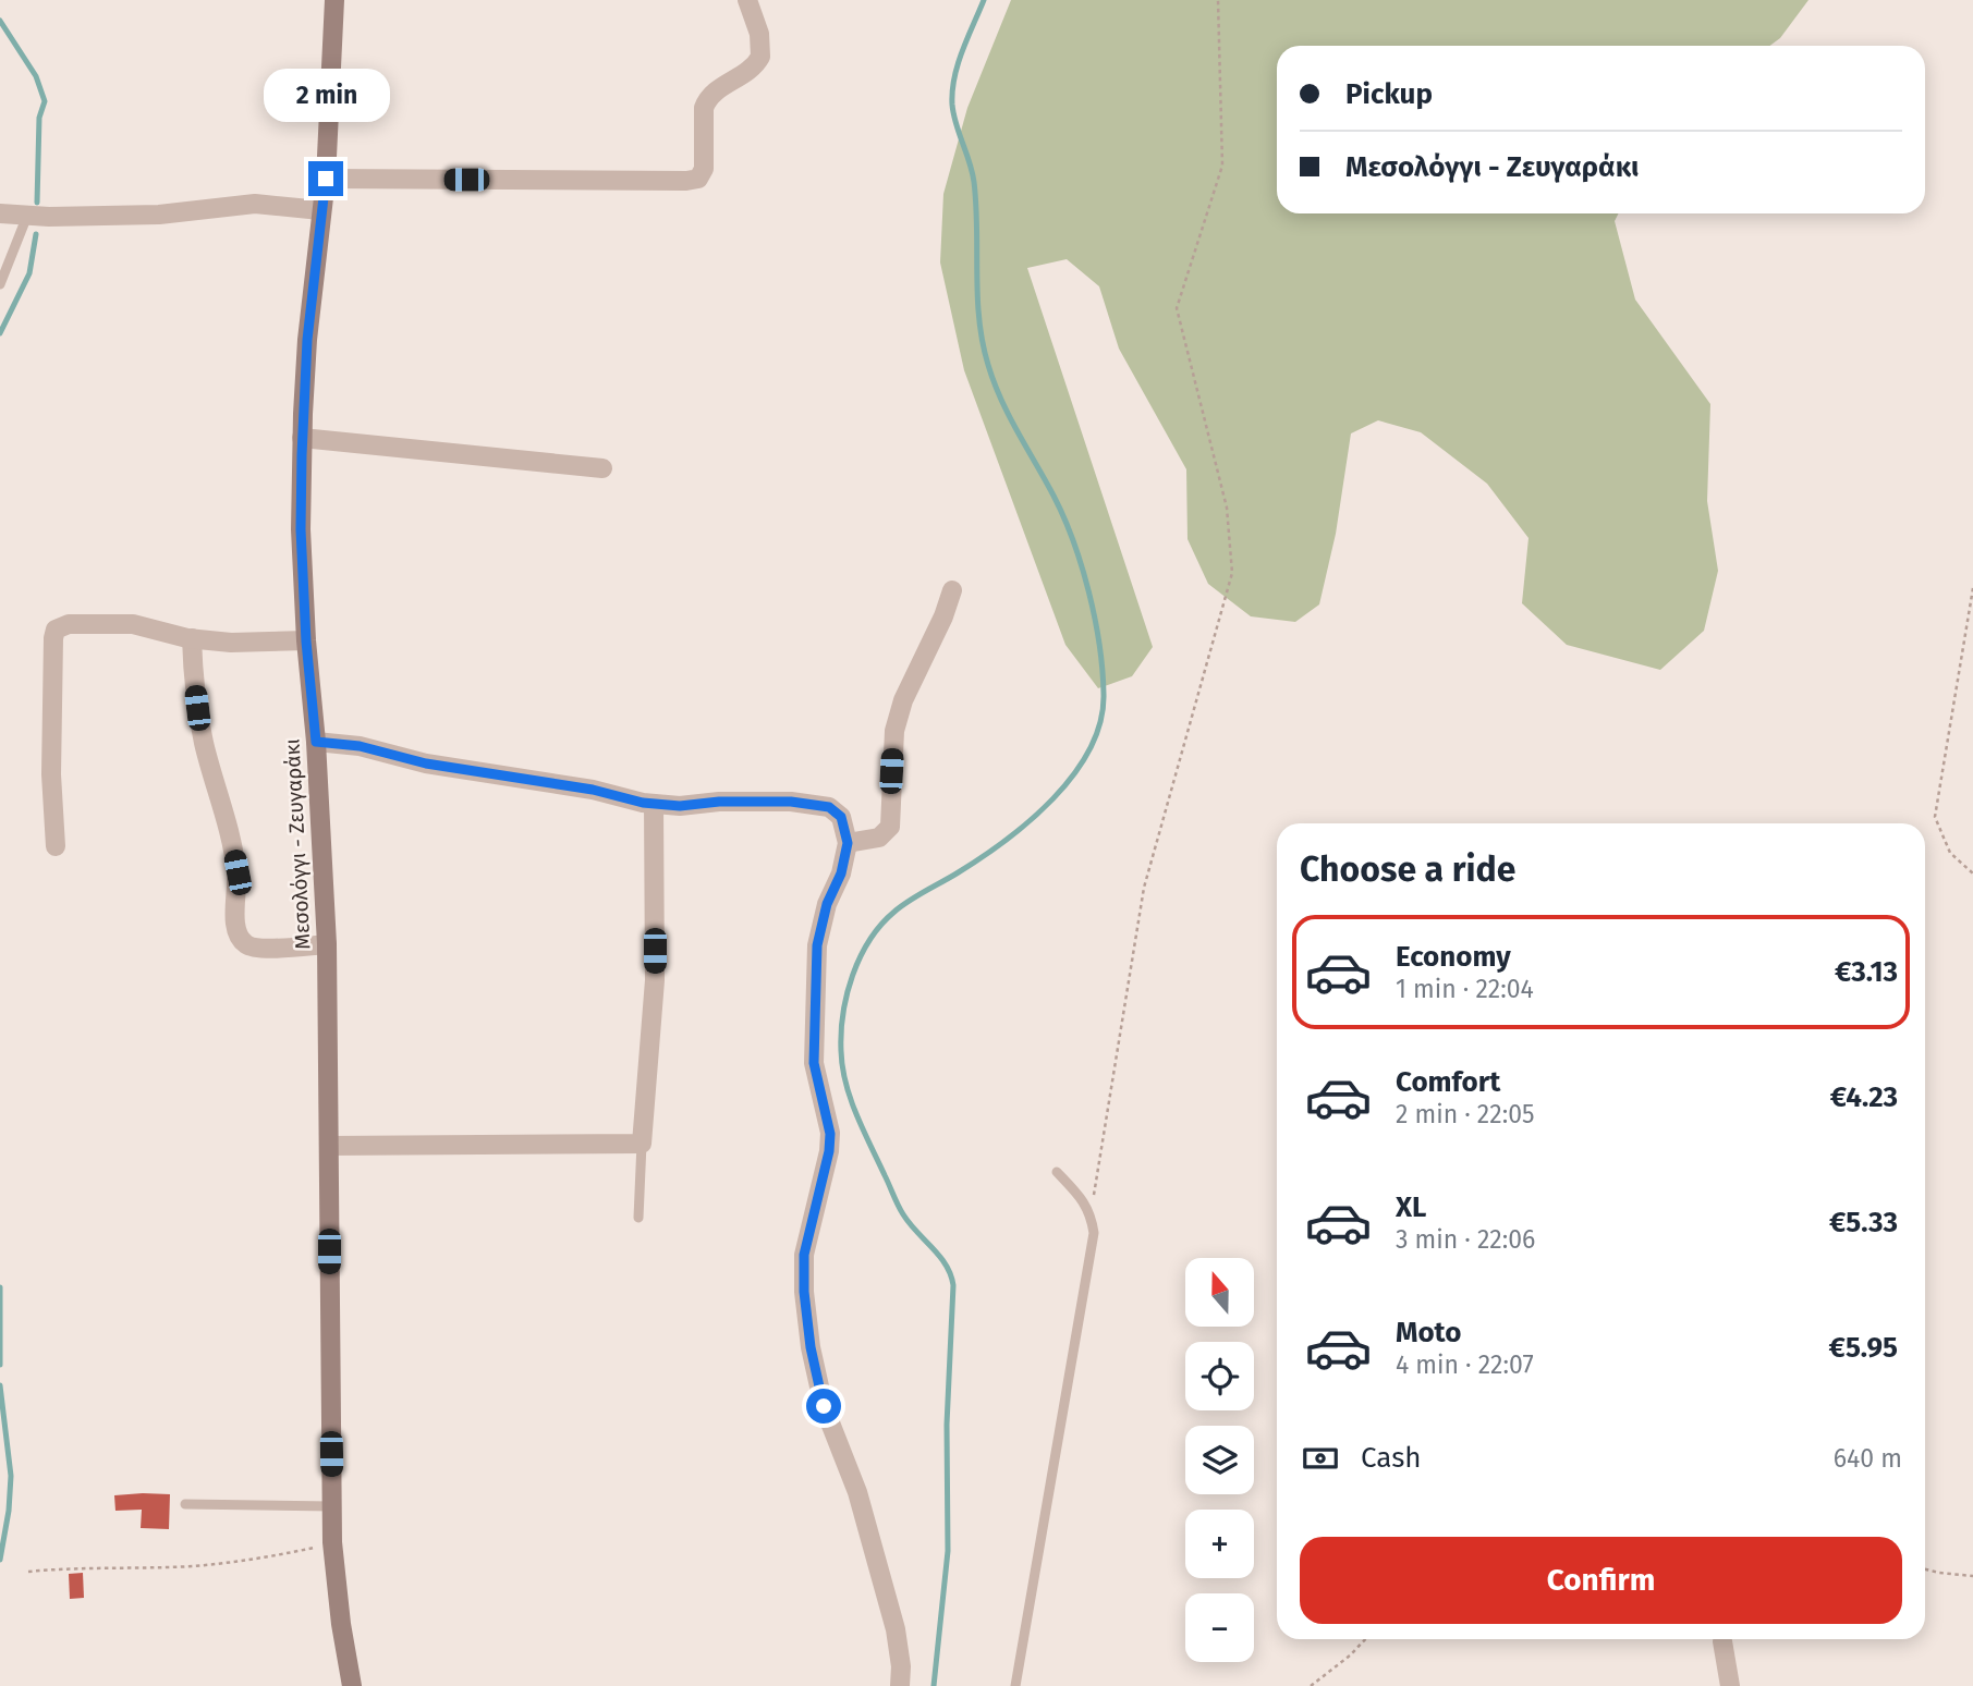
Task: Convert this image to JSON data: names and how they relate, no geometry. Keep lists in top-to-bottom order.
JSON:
{
  "streets": {
    "main road": ["Μεσολόγγι - Ζευγαράκι"]
  },
  "north": "top",
  "page": {
    "banner": ["Pickup", "Μεσολόγγι - Ζευγαράκι"],
    "bubble": "2 min",
    "heading": "Choose a ride",
    "list": [
      {
        "name": "Economy",
        "note": "1 min · 22:04",
        "value": "€3.13"
      },
      {
        "name": "Comfort",
        "note": "2 min · 22:05",
        "value": "€4.23"
      },
      {
        "name": "XL",
        "note": "3 min · 22:06",
        "value": "€5.33"
      },
      {
        "name": "Moto",
        "note": "4 min · 22:07",
        "value": "€5.95"
      }
    ],
    "map_buttons": ["+", "−"],
    "pay": ["Cash", "640 m"],
    "buttons": "Confirm"
  }
}
